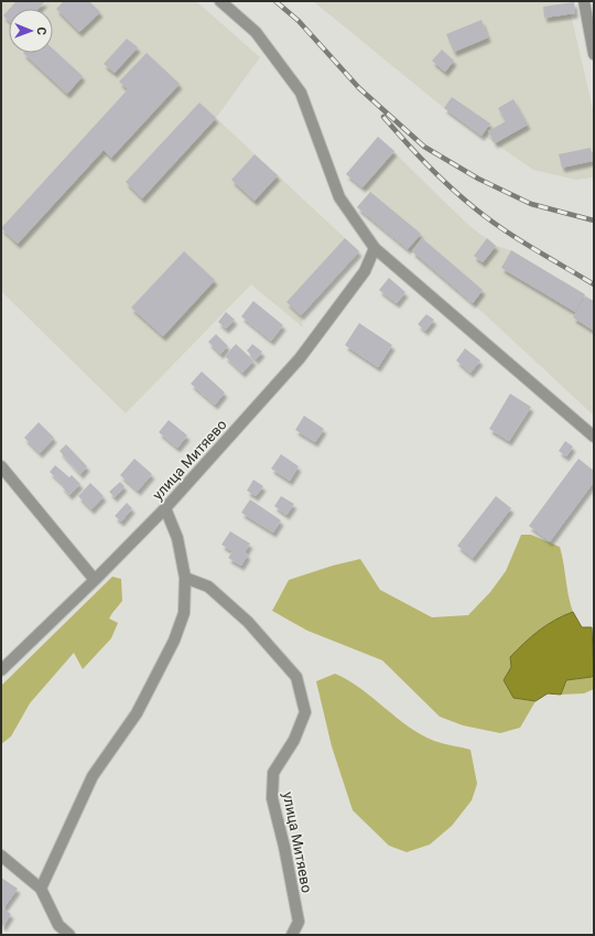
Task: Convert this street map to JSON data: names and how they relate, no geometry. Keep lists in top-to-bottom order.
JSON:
{
  "streets": {
    "street": ["улица Митяево"]
  },
  "north": "right"
}
